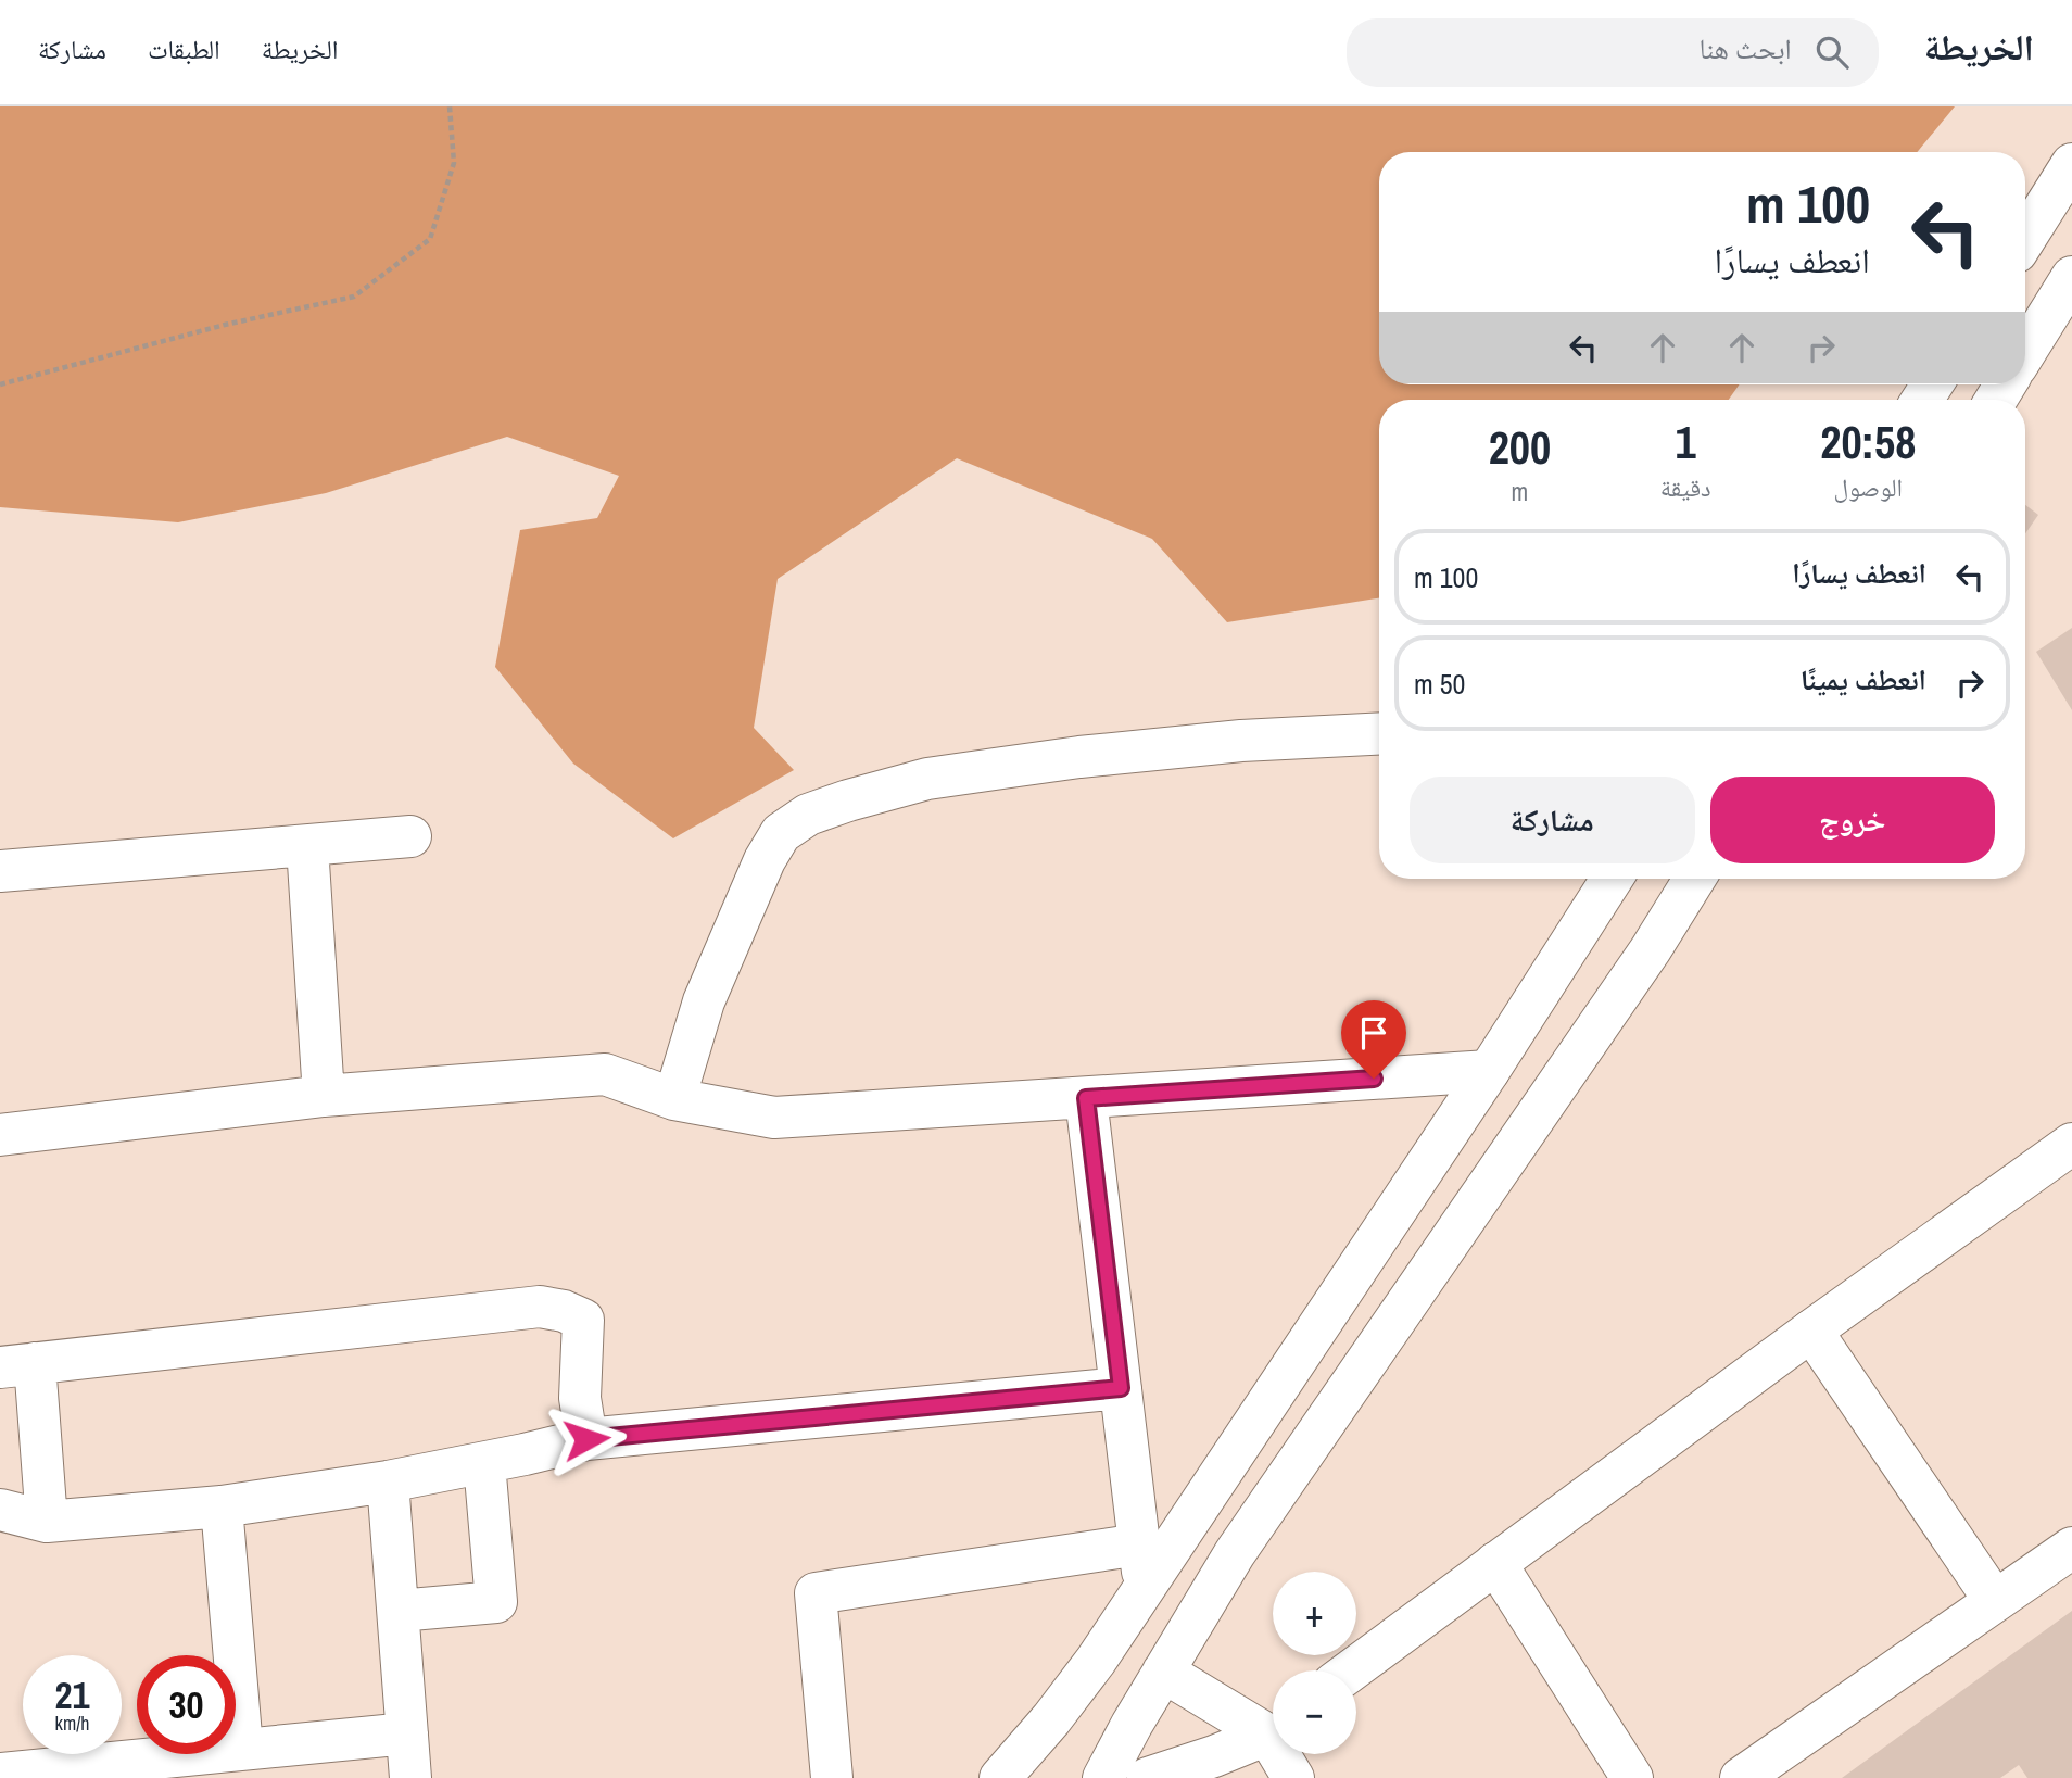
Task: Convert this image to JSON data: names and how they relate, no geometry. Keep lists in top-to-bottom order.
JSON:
{
  "page": {
    "header": "الخريطة",
    "search": "ابحث هنا",
    "nav": ["الخريطة", "الطبقات", "مشاركة"],
    "turn": ["100 m", "انعطف يسارًا"],
    "eta": [
      "20:58",
      "الوصول",
      "1",
      "دقيقة",
      "200",
      "m"
    ],
    "list": [
      {
        "name": "انعطف يسارًا",
        "value": "100 m"
      },
      {
        "name": "انعطف يمينًا",
        "value": "50 m"
      }
    ],
    "buttons": ["خروج", "مشاركة"],
    "map_buttons": ["+", "−"],
    "speed": "21 km/h",
    "limit": "30"
  }
}
